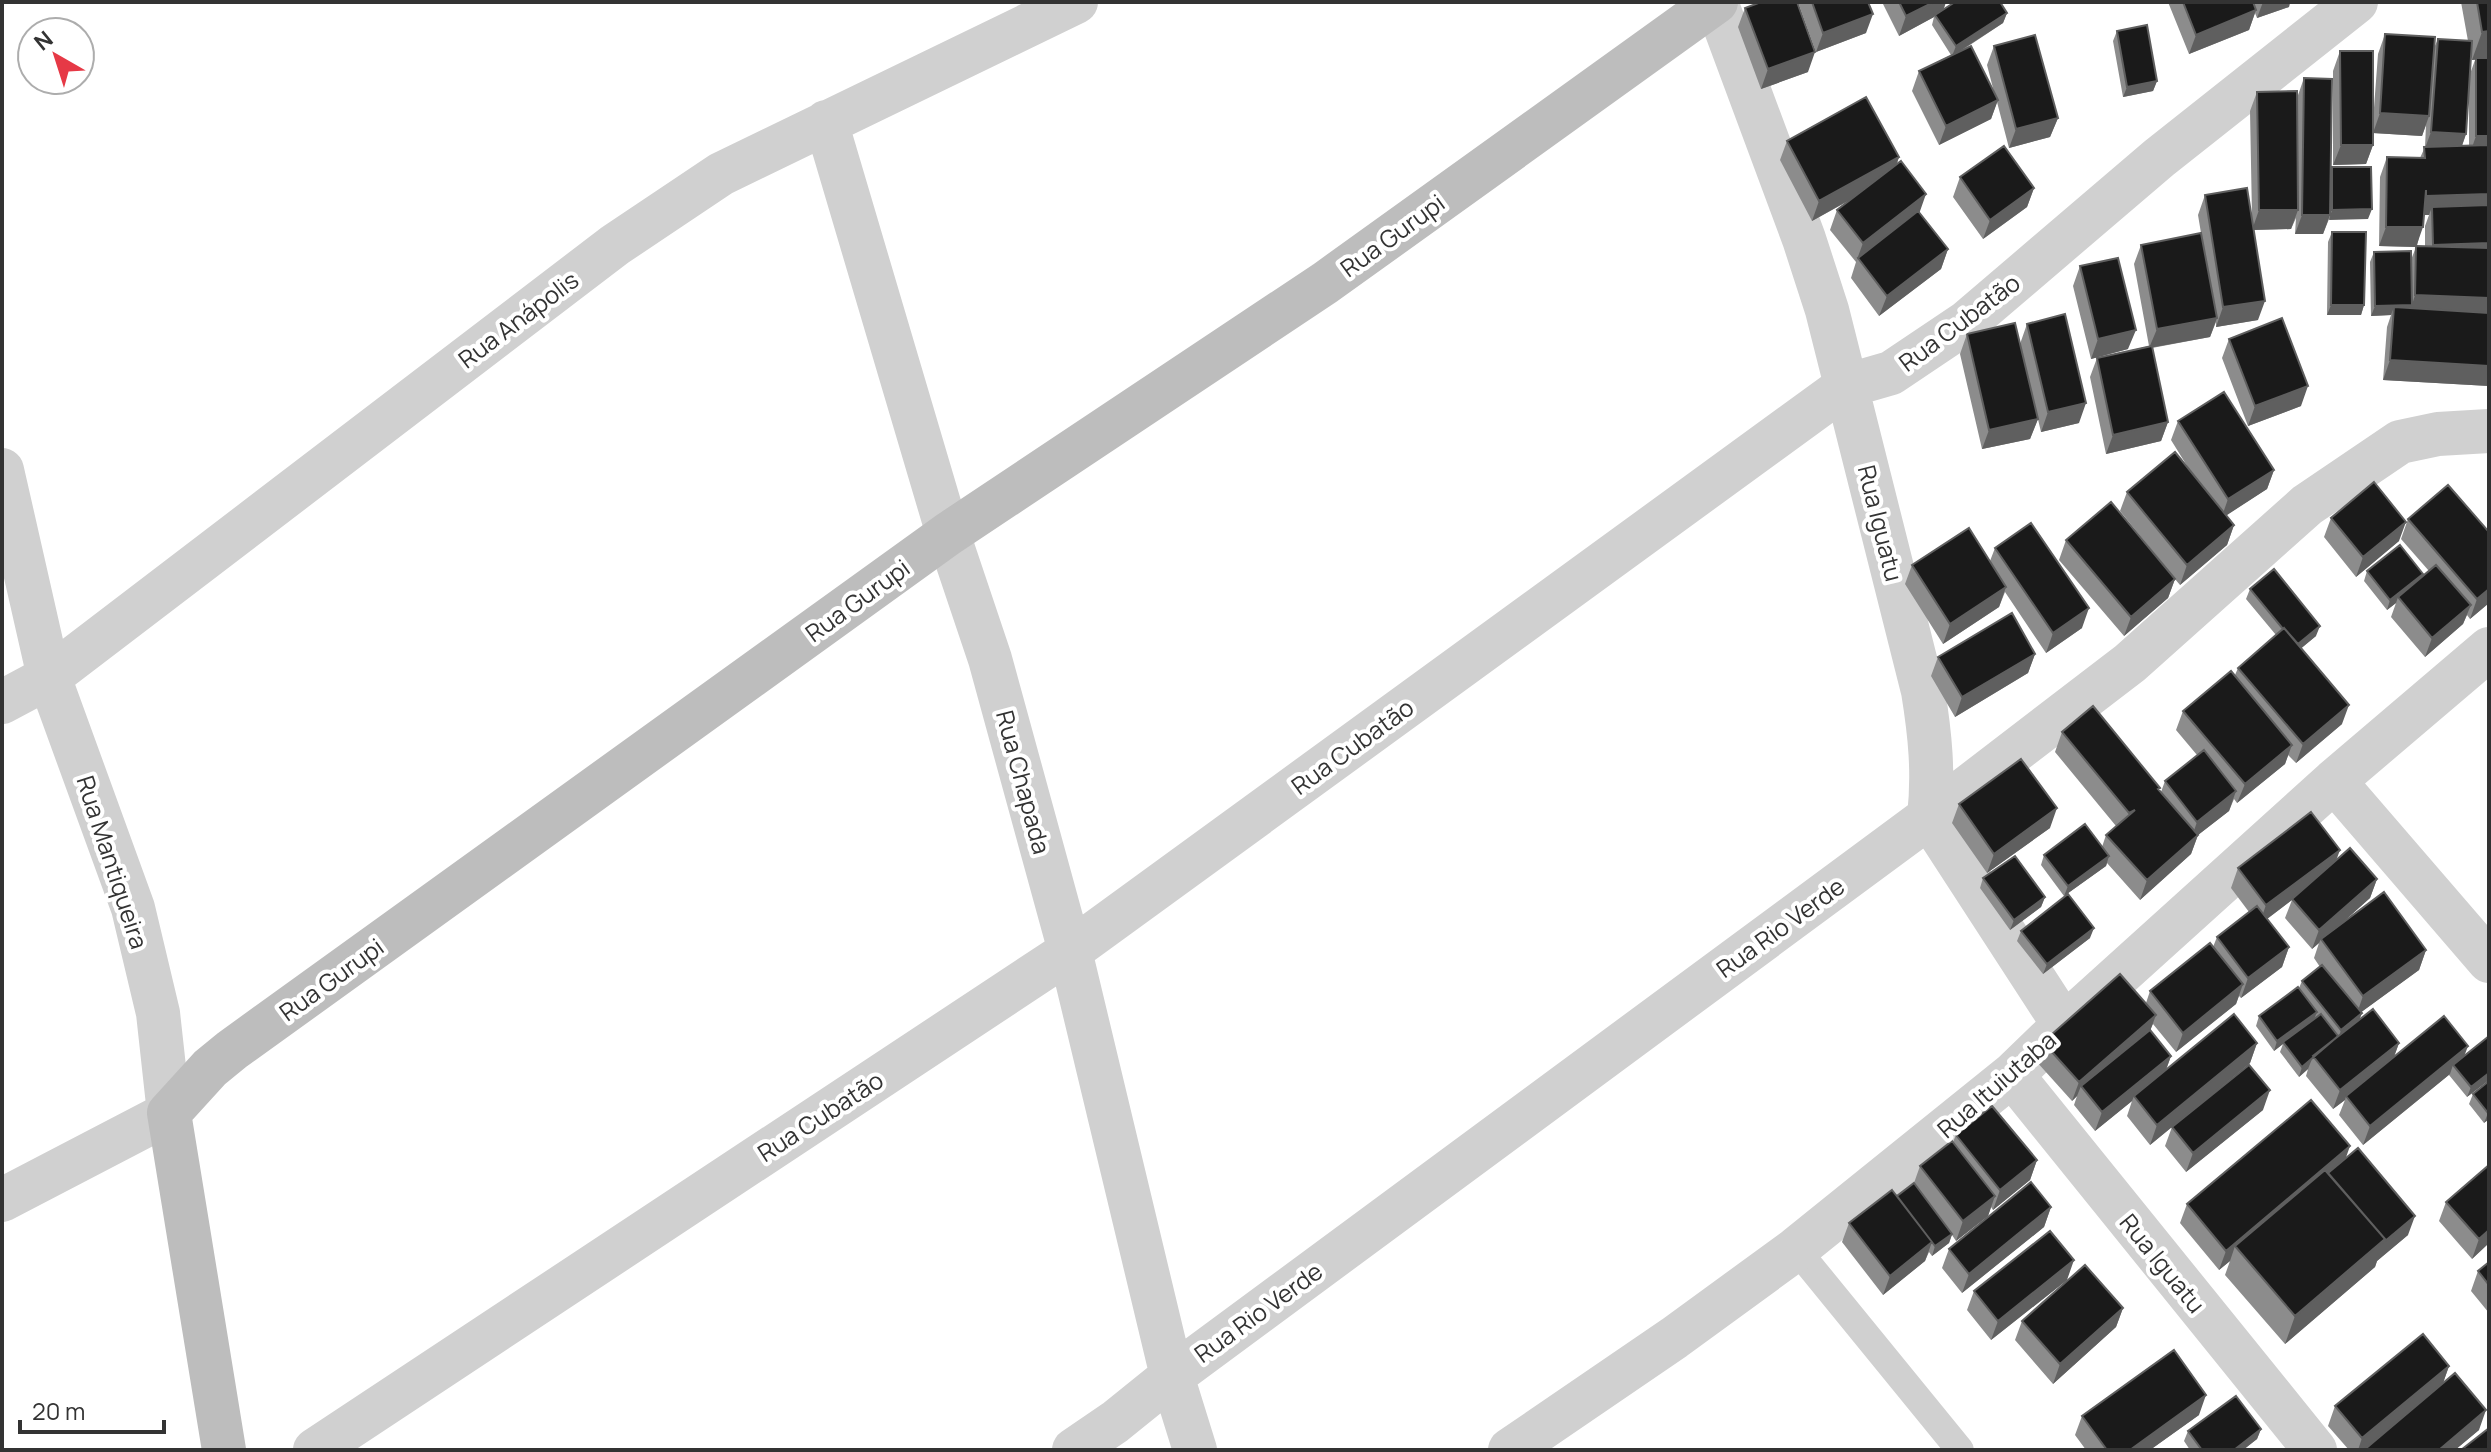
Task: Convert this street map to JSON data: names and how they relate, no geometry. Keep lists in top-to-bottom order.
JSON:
{
  "streets": {
    "street": [
      "Rua Gurupi",
      "Rua Anápolis",
      "Rua Cubatão",
      "Rua Iguatu",
      "Rua Chapada",
      "Rua Mantiqueira",
      "Rua Rio Verde",
      "Rua Ituiutaba"
    ]
  },
  "crossings": [
    ["Rua Gurupi", "Rua Iguatu"],
    ["Rua Gurupi", "Rua Chapada"],
    ["Rua Gurupi", "Rua Mantiqueira"],
    ["Rua Anápolis", "Rua Chapada"],
    ["Rua Anápolis", "Rua Mantiqueira"],
    ["Rua Cubatão", "Rua Iguatu"],
    ["Rua Cubatão", "Rua Chapada"],
    ["Rua Iguatu", "Rua Rio Verde"],
    ["Rua Iguatu", "Rua Ituiutaba"],
    ["Rua Chapada", "Rua Rio Verde"]
  ],
  "scale_bar": "20 m",
  "north": "top left"
}
